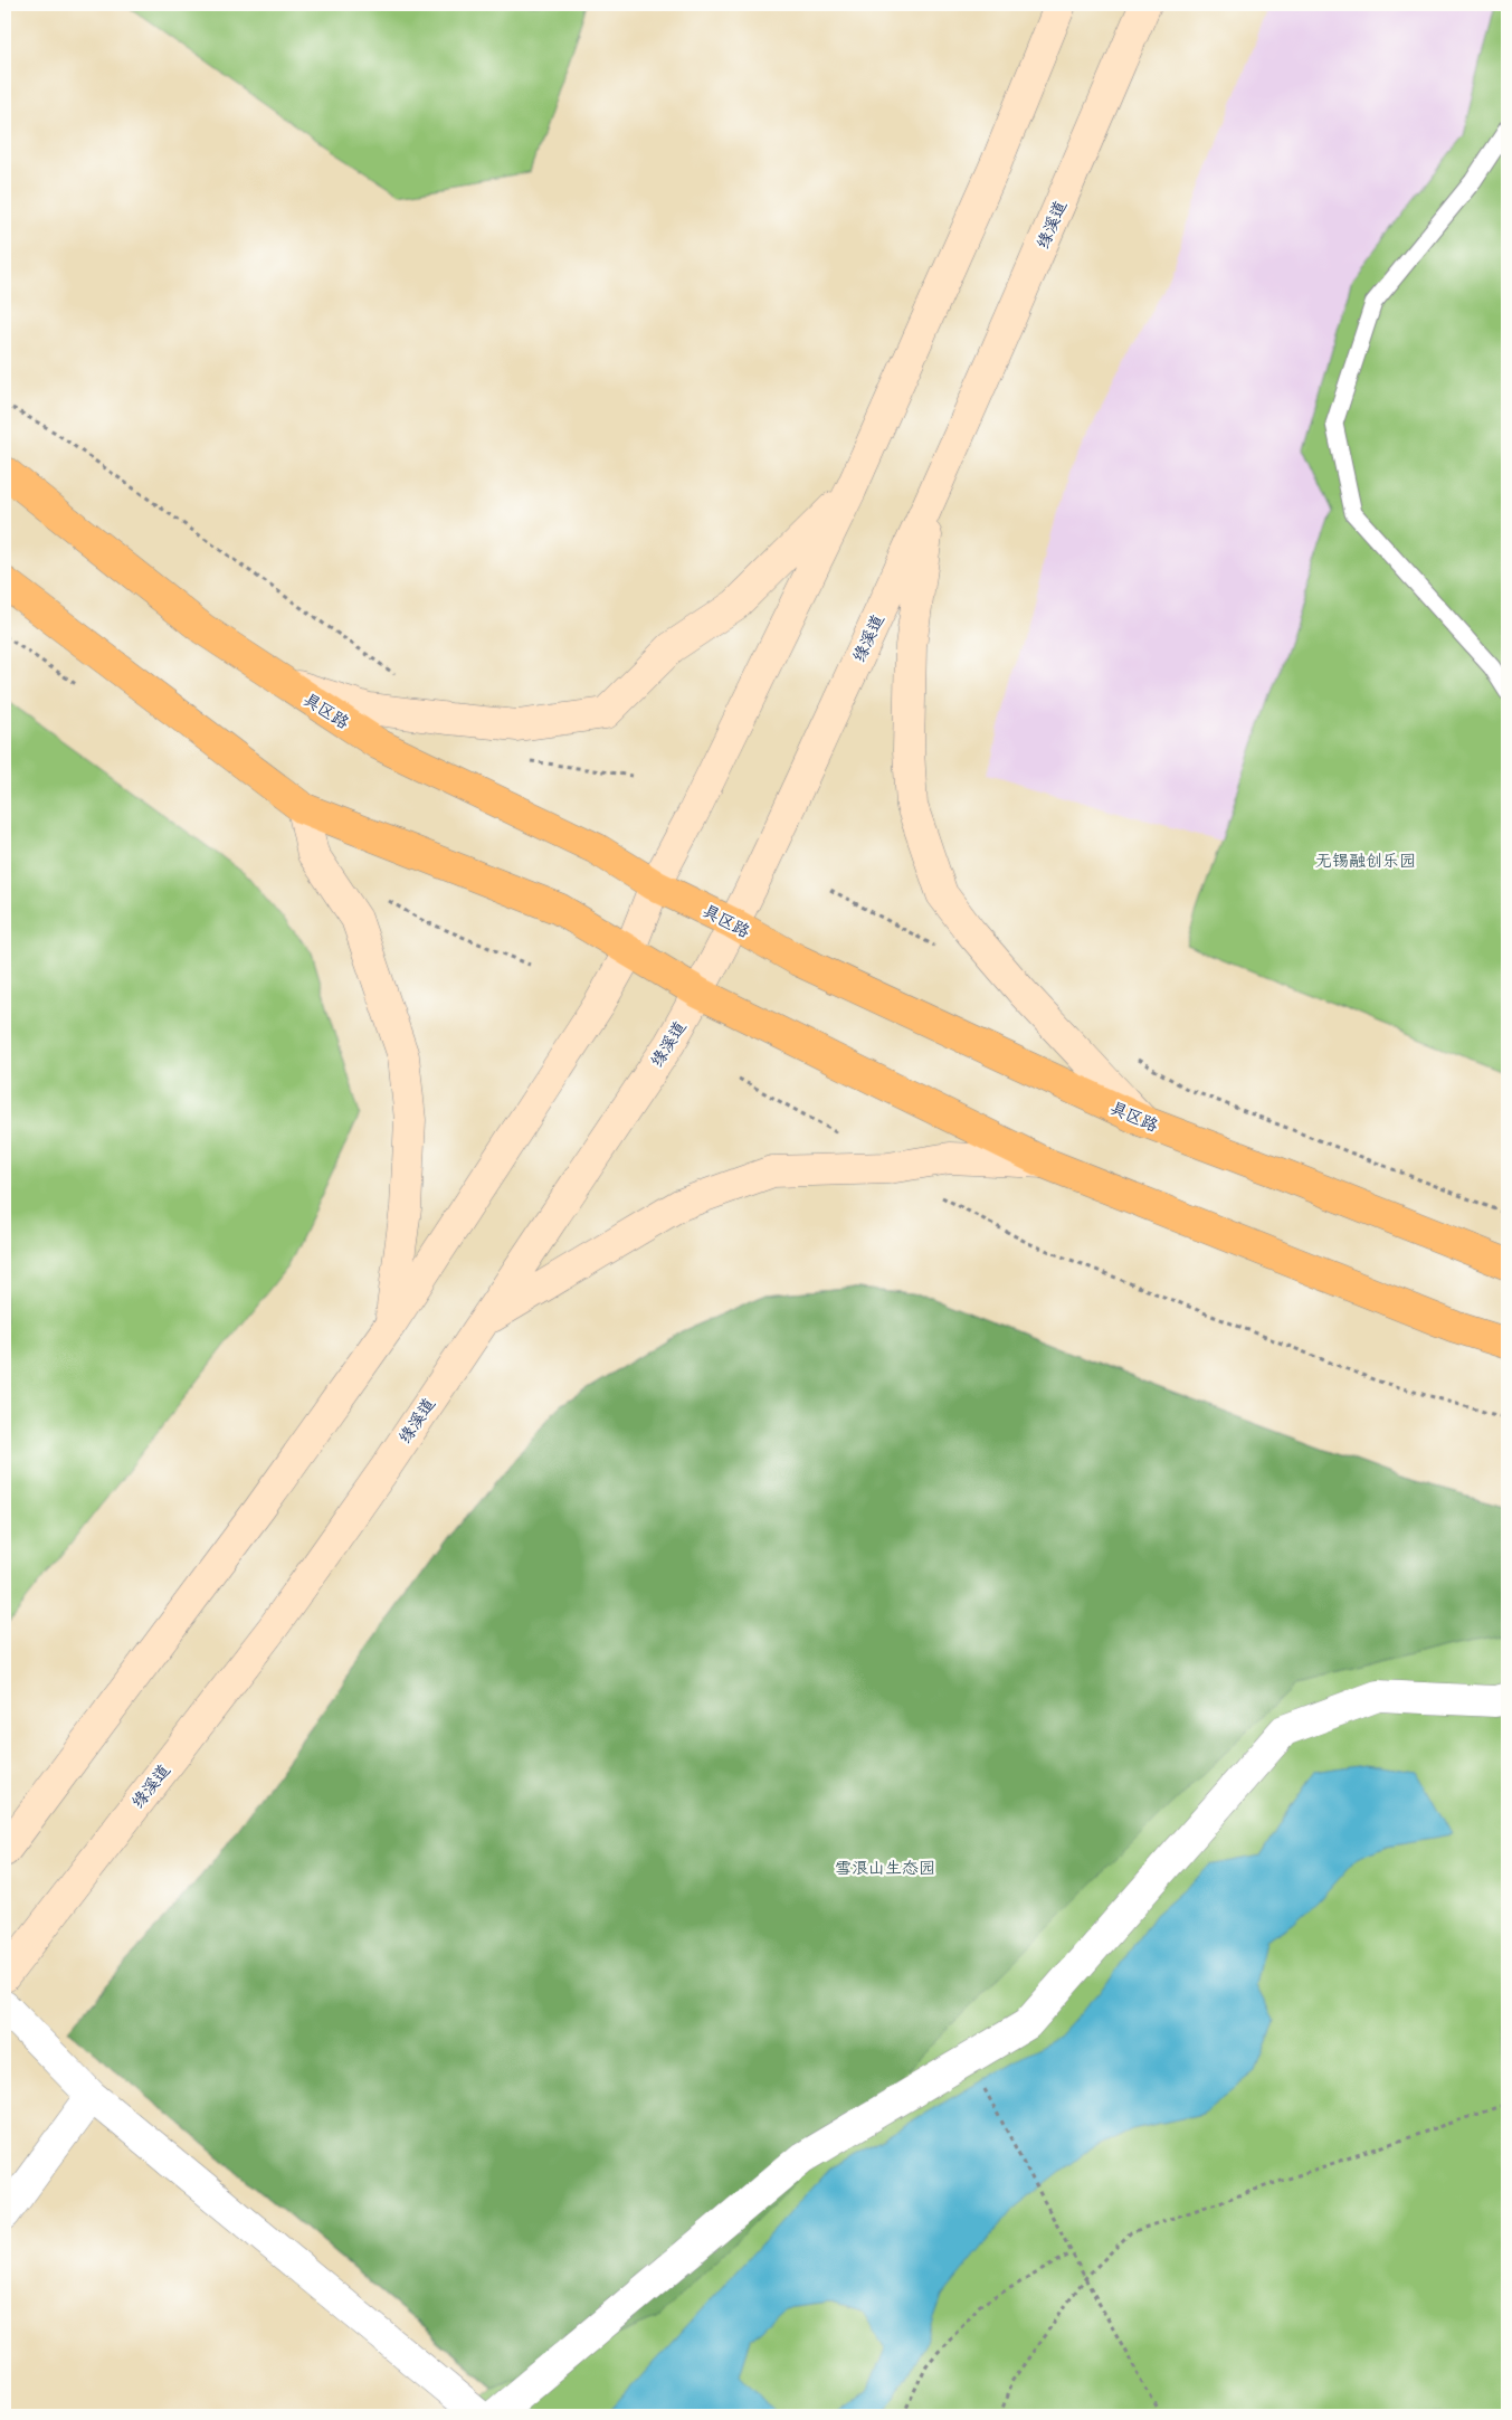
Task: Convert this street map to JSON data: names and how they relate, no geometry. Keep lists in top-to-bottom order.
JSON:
{
  "streets": {
    "highway": ["具区路"],
    "main road": ["缘溪道"]
  },
  "crossings": [
    ["缘溪道", "具区路"]
  ],
  "parks": ["无锡融创乐园", "雪浪山生态园"]
}
